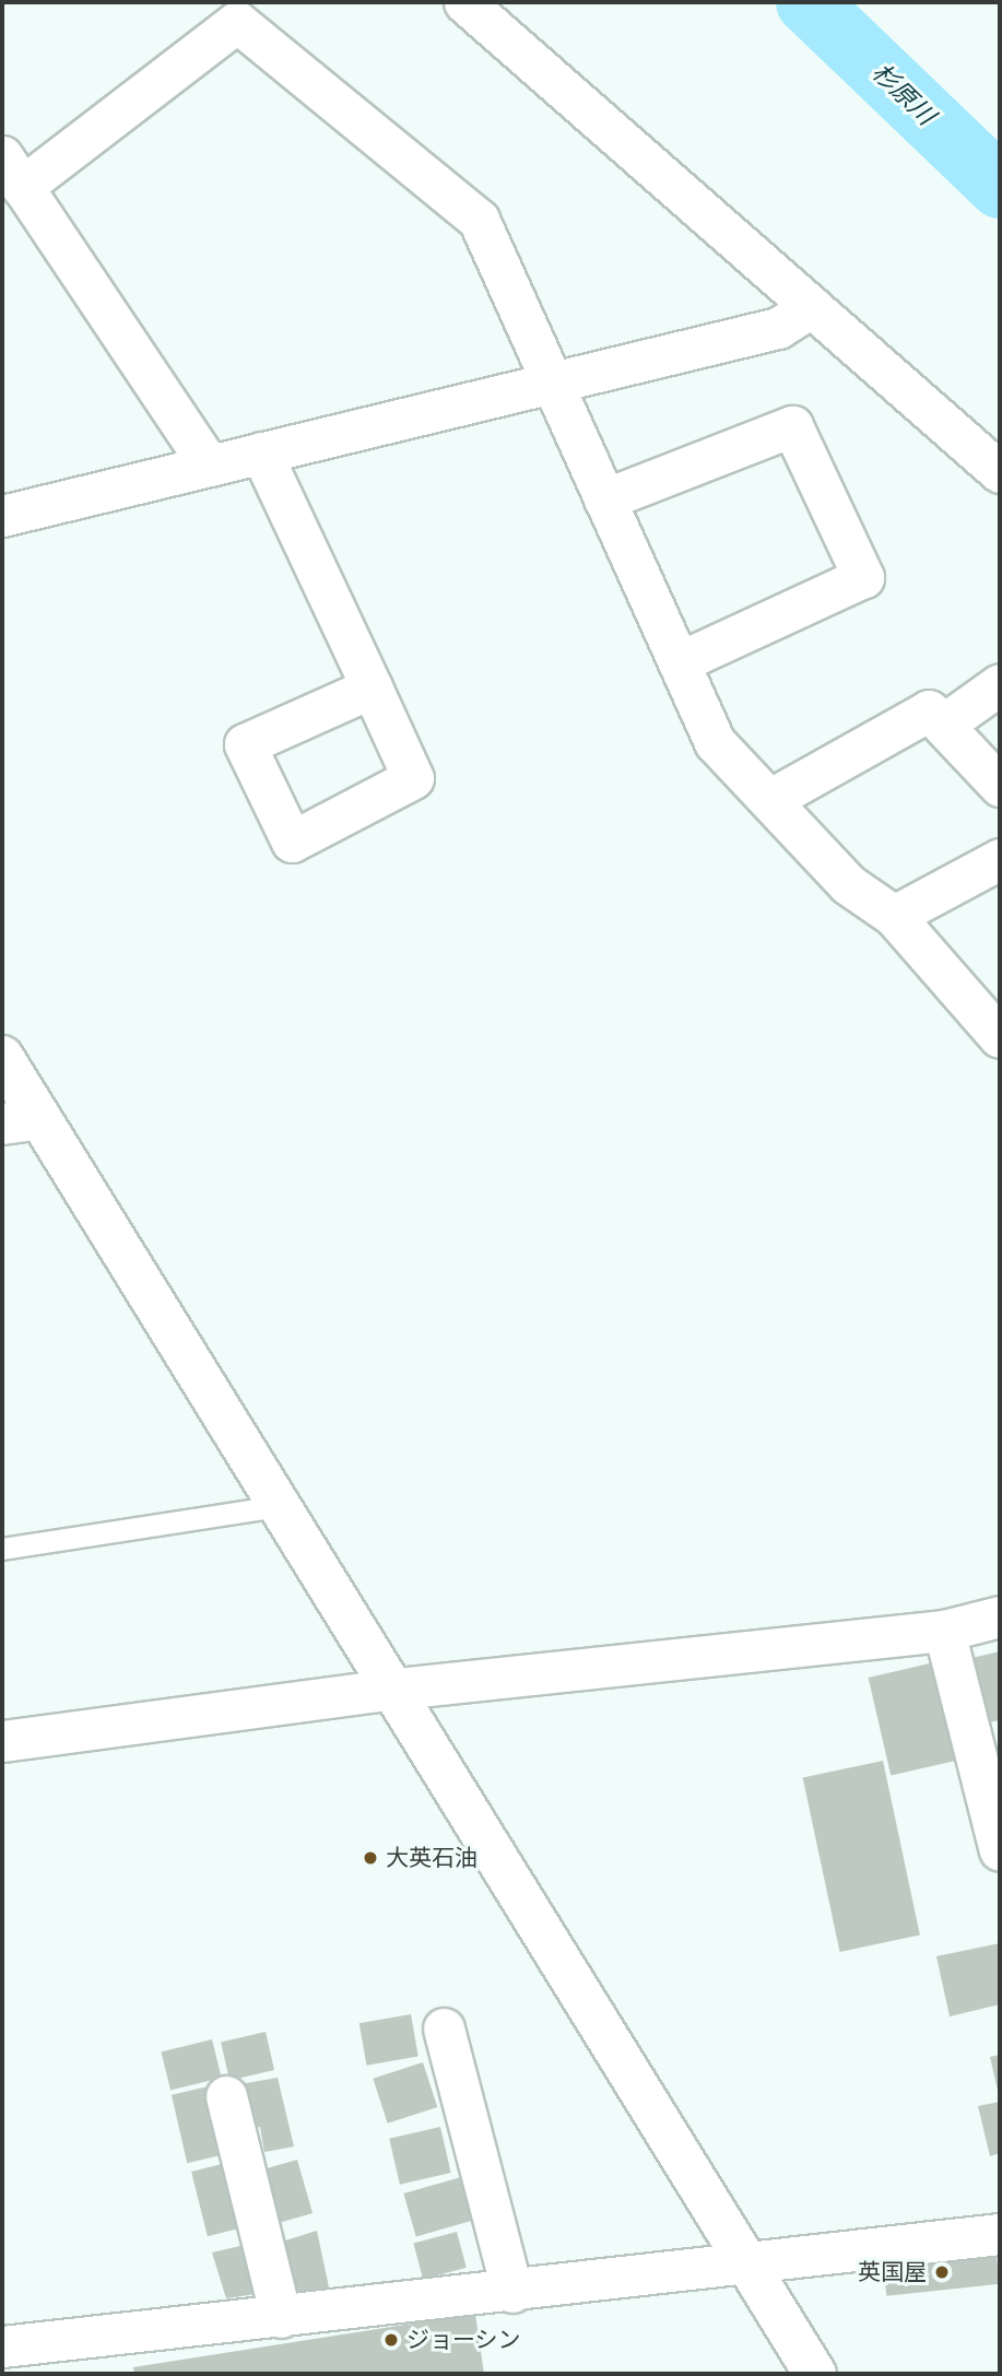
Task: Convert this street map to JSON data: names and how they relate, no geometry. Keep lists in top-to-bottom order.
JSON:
{
  "water": ["杉原川"],
  "places": ["大英石油", "英国屋", "ジョーシン"]
}
